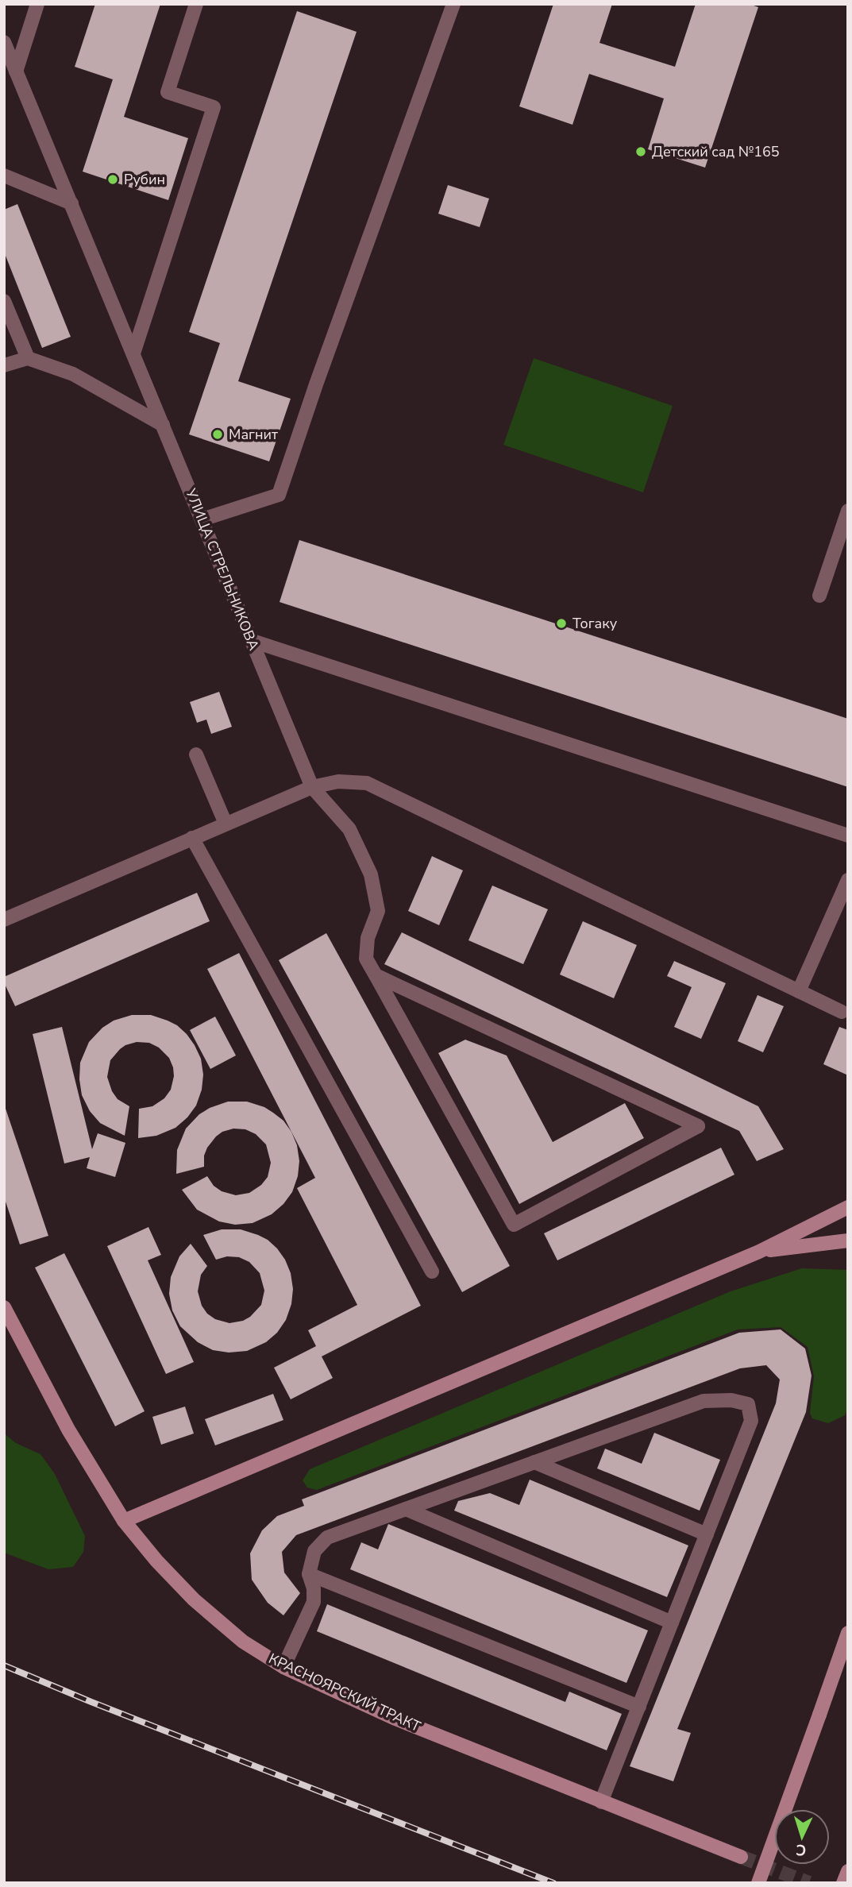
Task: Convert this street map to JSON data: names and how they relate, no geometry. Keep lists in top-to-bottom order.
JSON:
{
  "streets": {
    "main road": ["КРАСНОЯРСКИЙ ТРАКТ"],
    "street": ["УЛИЦА СТРЕЛЬНИКОВА"]
  },
  "places": [
    "Детский сад №165",
    "Рубин",
    "Магнит",
    "Тогаку"
  ],
  "north": "bottom"
}
